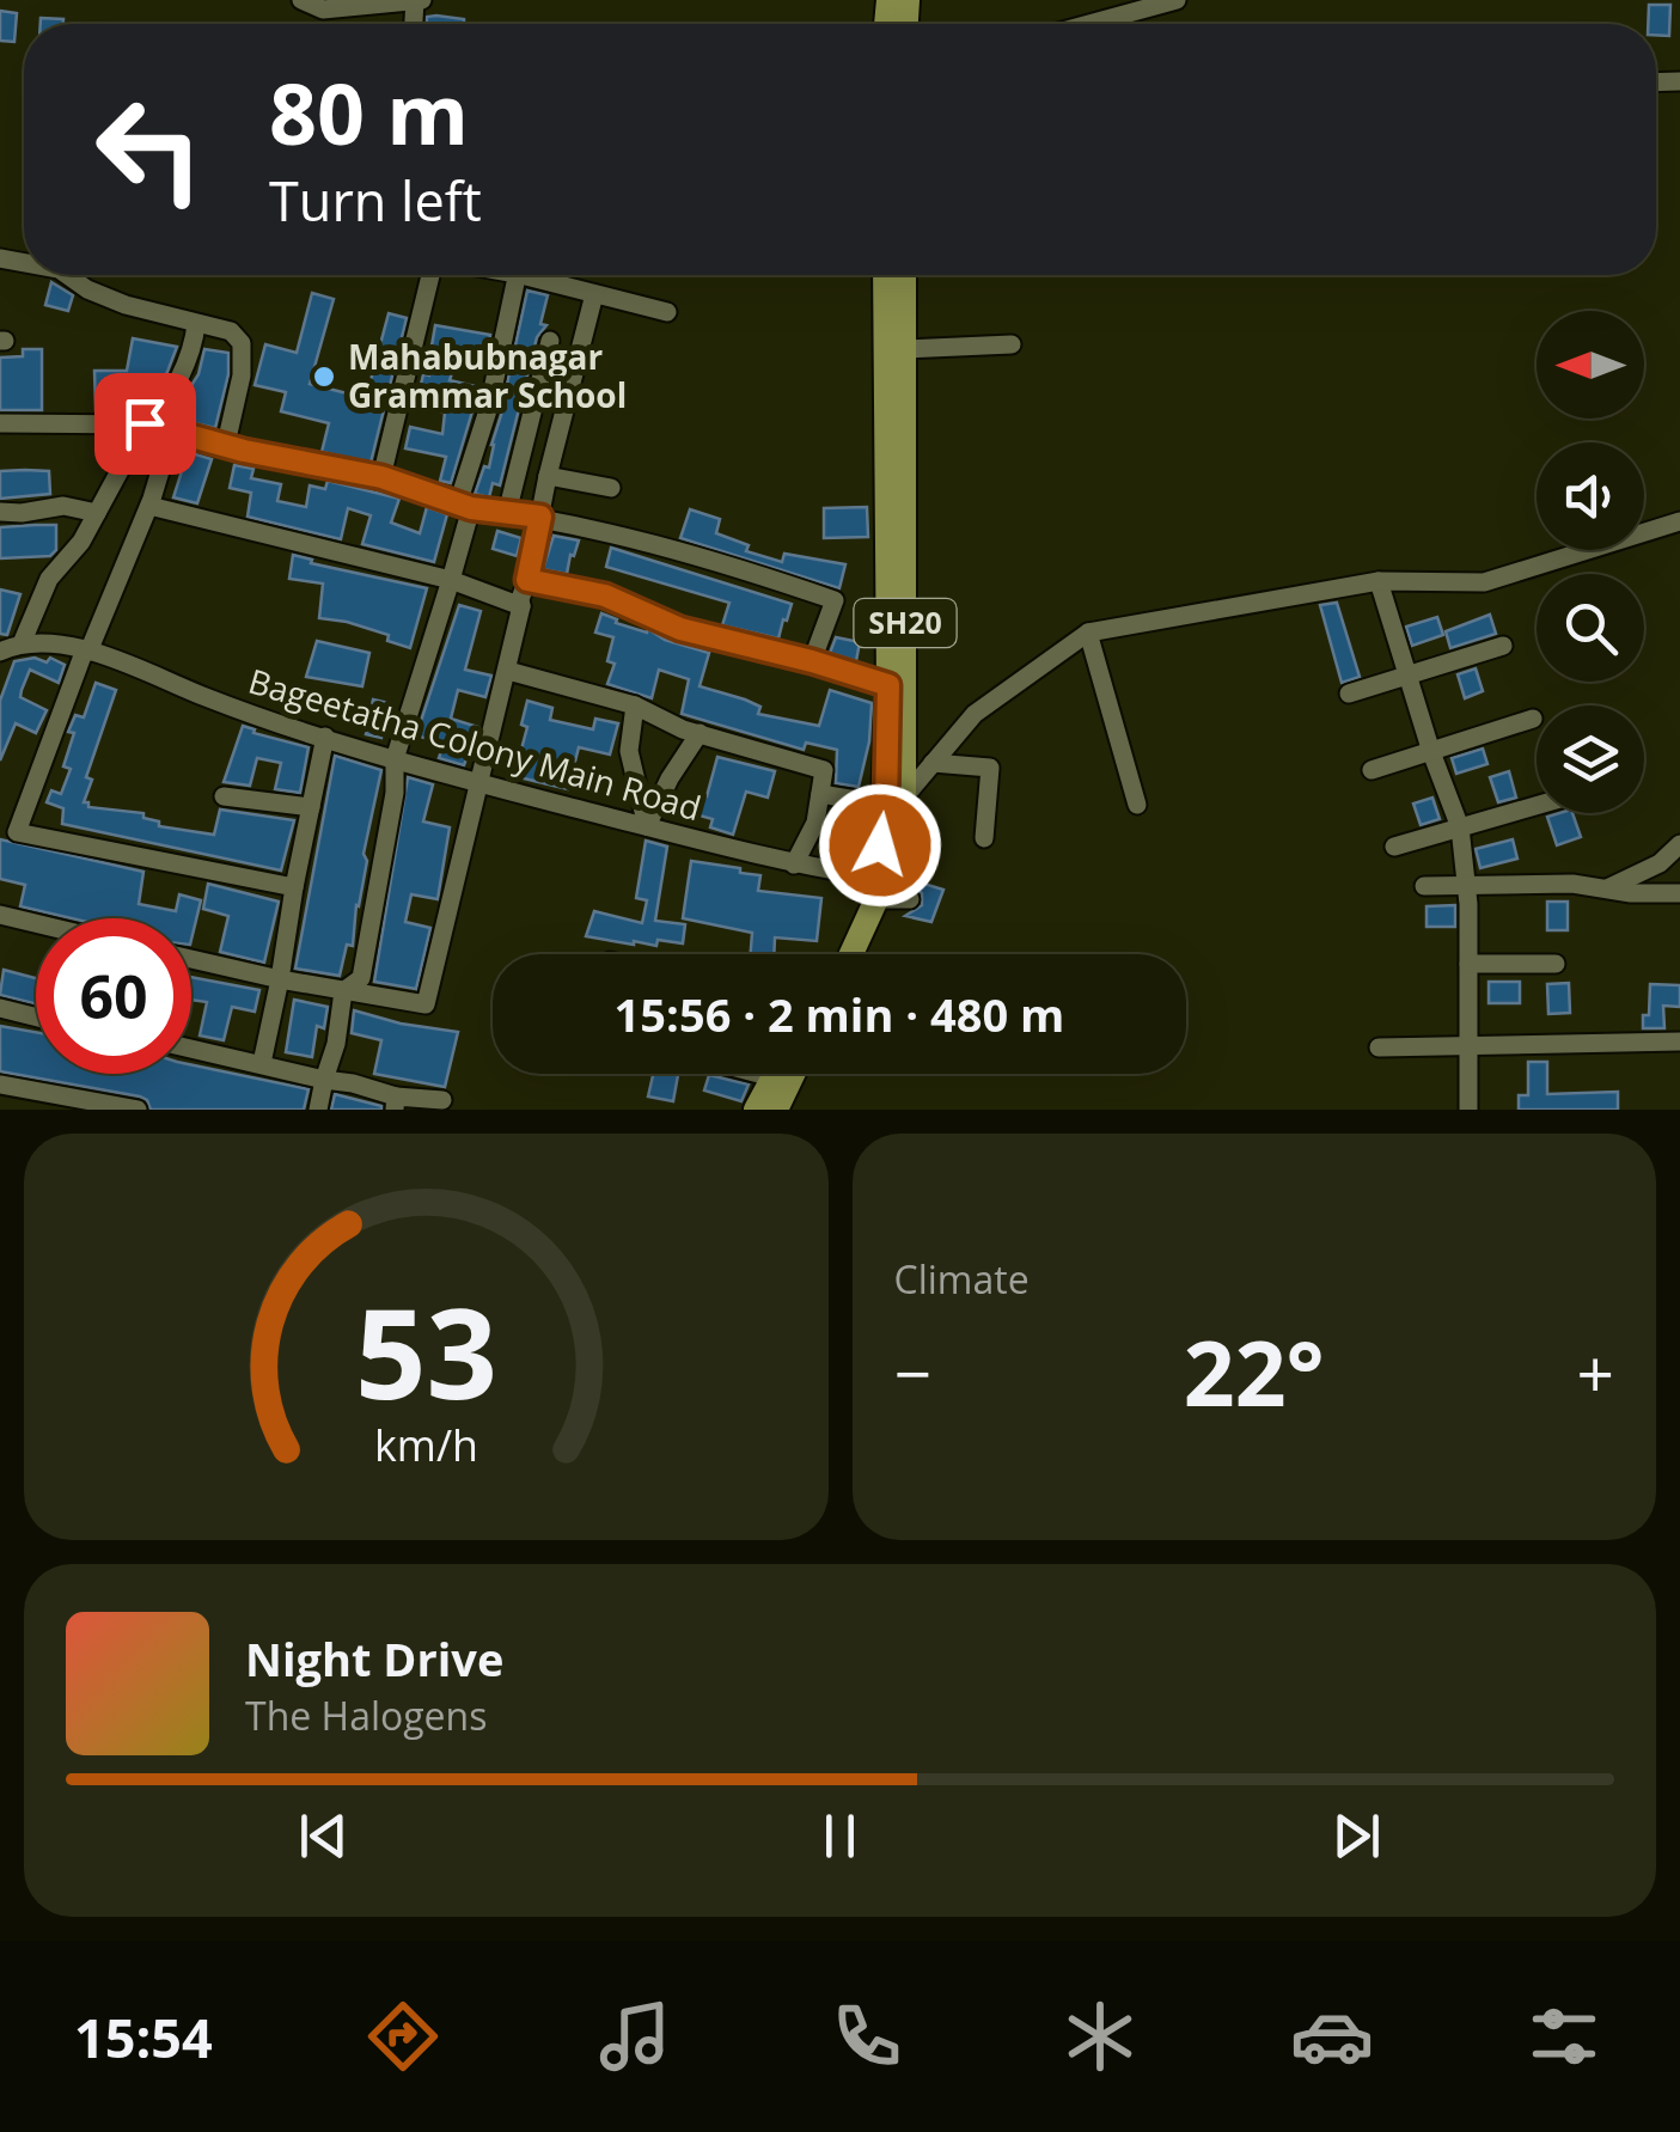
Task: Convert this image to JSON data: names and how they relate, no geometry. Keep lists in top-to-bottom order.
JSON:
{
  "streets": {
    "main road": ["SH20"],
    "street": ["Bageetatha Colony Main Road"]
  },
  "crossings": [
    ["SH20", "Bageetatha Colony Main Road"]
  ],
  "places": ["Mahabubnagar Grammar School"],
  "north": "left",
  "page": {
    "turn": ["80 m", "Turn left"],
    "limit": "60",
    "trip": "15:56 · 2 min · 480 m",
    "tile": "Climate",
    "heat": ["−", "22°", "+"],
    "song": ["Night Drive", "The Halogens"],
    "tabs": "15:54",
    "gauge": ["53", "km/h"]
  }
}
